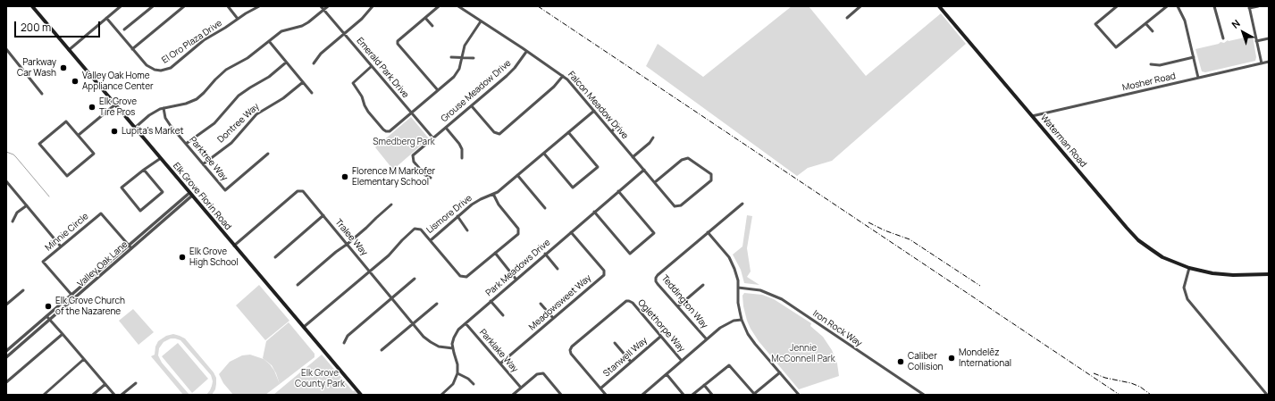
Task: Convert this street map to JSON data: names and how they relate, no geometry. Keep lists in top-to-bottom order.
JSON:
{
  "streets": {
    "main road": ["Waterman Road", "Elk Grove Florin Road"],
    "street": [
      "El Oro Plaza Drive",
      "Emerald Park Drive",
      "Mosher Road",
      "Grouse Meadow Drive",
      "Falcon Meadow Drive",
      "Dontree Way",
      "Parktree Way",
      "Lismore Drive",
      "Minnie Circle",
      "Tralee Way",
      "Valley Oak Lane",
      "Park Meadows Drive",
      "Teddington Way",
      "Meadowsweet Way",
      "Oglethorpe Way",
      "Iron Rock Way",
      "Parklake Way",
      "Stanwell Way"
    ]
  },
  "crossings": [
    ["Emerald Park Drive", "Grouse Meadow Drive"],
    ["Mosher Road", "Waterman Road"],
    ["Grouse Meadow Drive", "Falcon Meadow Drive"],
    ["Falcon Meadow Drive", "Lismore Drive"],
    ["Falcon Meadow Drive", "Park Meadows Drive"],
    ["Dontree Way", "Parktree Way"],
    ["Elk Grove Florin Road", "Lismore Drive"],
    ["Elk Grove Florin Road", "Tralee Way"],
    ["Elk Grove Florin Road", "Valley Oak Lane"],
    ["Lismore Drive", "Tralee Way"],
    ["Minnie Circle", "Valley Oak Lane"],
    ["Tralee Way", "Park Meadows Drive"],
    ["Park Meadows Drive", "Meadowsweet Way"],
    ["Park Meadows Drive", "Parklake Way"],
    ["Meadowsweet Way", "Parklake Way"],
    ["Oglethorpe Way", "Stanwell Way"]
  ],
  "parks": ["Smedberg Park", "Jennie McConnell Park", "Elk Grove County Park"],
  "places": [
    "Parkway Car Wash",
    "Valley Oak Home Appliance Center",
    "Elk Grove Tire Pros",
    "Lupita's Market",
    "Florence M Markofer Elementary School",
    "Elk Grove High School",
    "Elk Grove Church of the Nazarene",
    "Mondelēz International",
    "Caliber Collision"
  ],
  "scale_bar": "200 m",
  "north": "top left"
}
